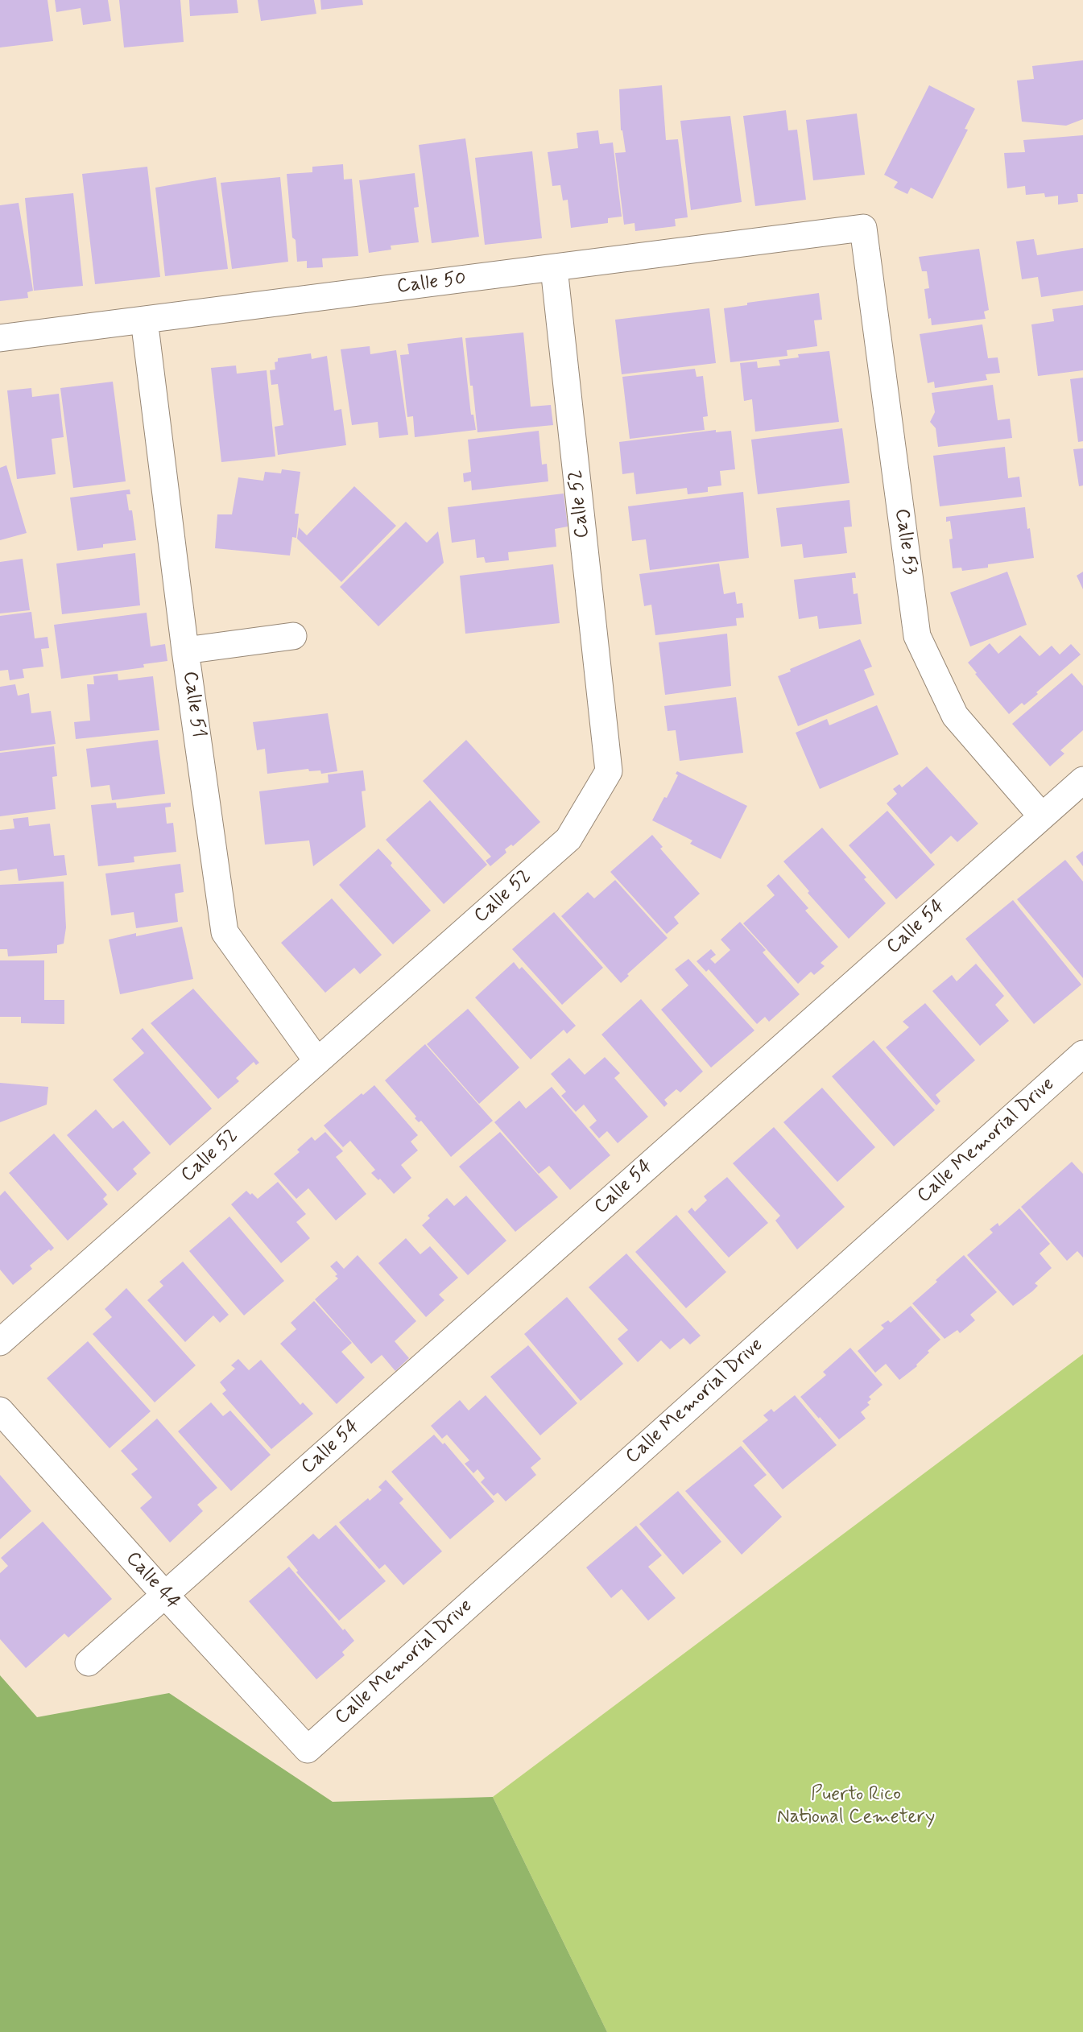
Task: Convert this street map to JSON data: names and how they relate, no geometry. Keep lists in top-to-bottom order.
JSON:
{
  "streets": {
    "street": [
      "Calle 50",
      "Calle 52",
      "Calle 53",
      "Calle 51",
      "Calle 54",
      "Calle Memorial Drive",
      "Calle 44"
    ]
  },
  "crossings": [
    ["Calle 50", "Calle 52"],
    ["Calle 50", "Calle 53"],
    ["Calle 50", "Calle 51"],
    ["Calle 52", "Calle 51"],
    ["Calle 53", "Calle 54"],
    ["Calle 54", "Calle 44"],
    ["Calle Memorial Drive", "Calle 44"]
  ],
  "parks": ["Puerto Rico National Cemetery"]
}
